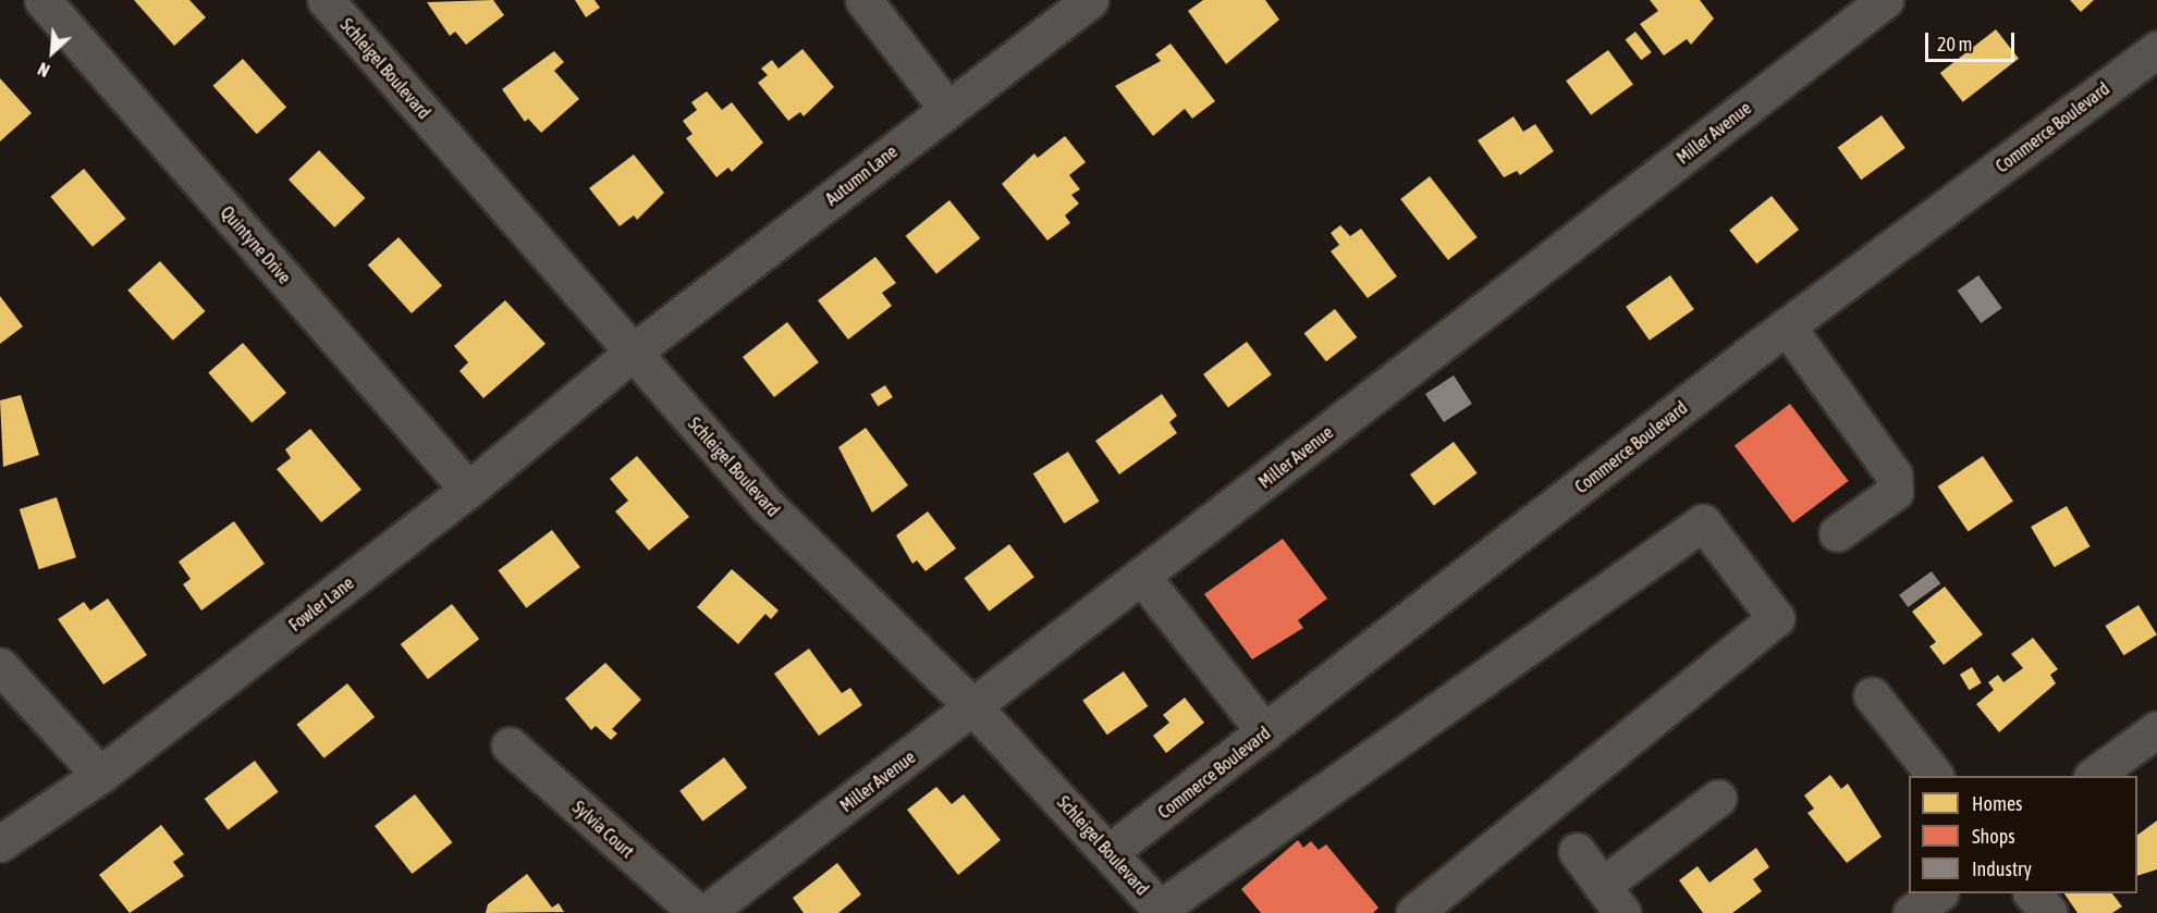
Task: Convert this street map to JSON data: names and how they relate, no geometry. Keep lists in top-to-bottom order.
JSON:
{
  "streets": {
    "street": [
      "Schleigel Boulevard",
      "Commerce Boulevard",
      "Miller Avenue",
      "Autumn Lane",
      "Quintyne Drive",
      "Fowler Lane",
      "Sylvia Court"
    ]
  },
  "crossings": [
    ["Schleigel Boulevard", "Commerce Boulevard"],
    ["Schleigel Boulevard", "Miller Avenue"],
    ["Schleigel Boulevard", "Autumn Lane"],
    ["Schleigel Boulevard", "Fowler Lane"],
    ["Autumn Lane", "Fowler Lane"],
    ["Quintyne Drive", "Fowler Lane"]
  ],
  "legend": ["Homes", "Shops", "Industry"],
  "scale_bar": "20 m",
  "north": "bottom left"
}
